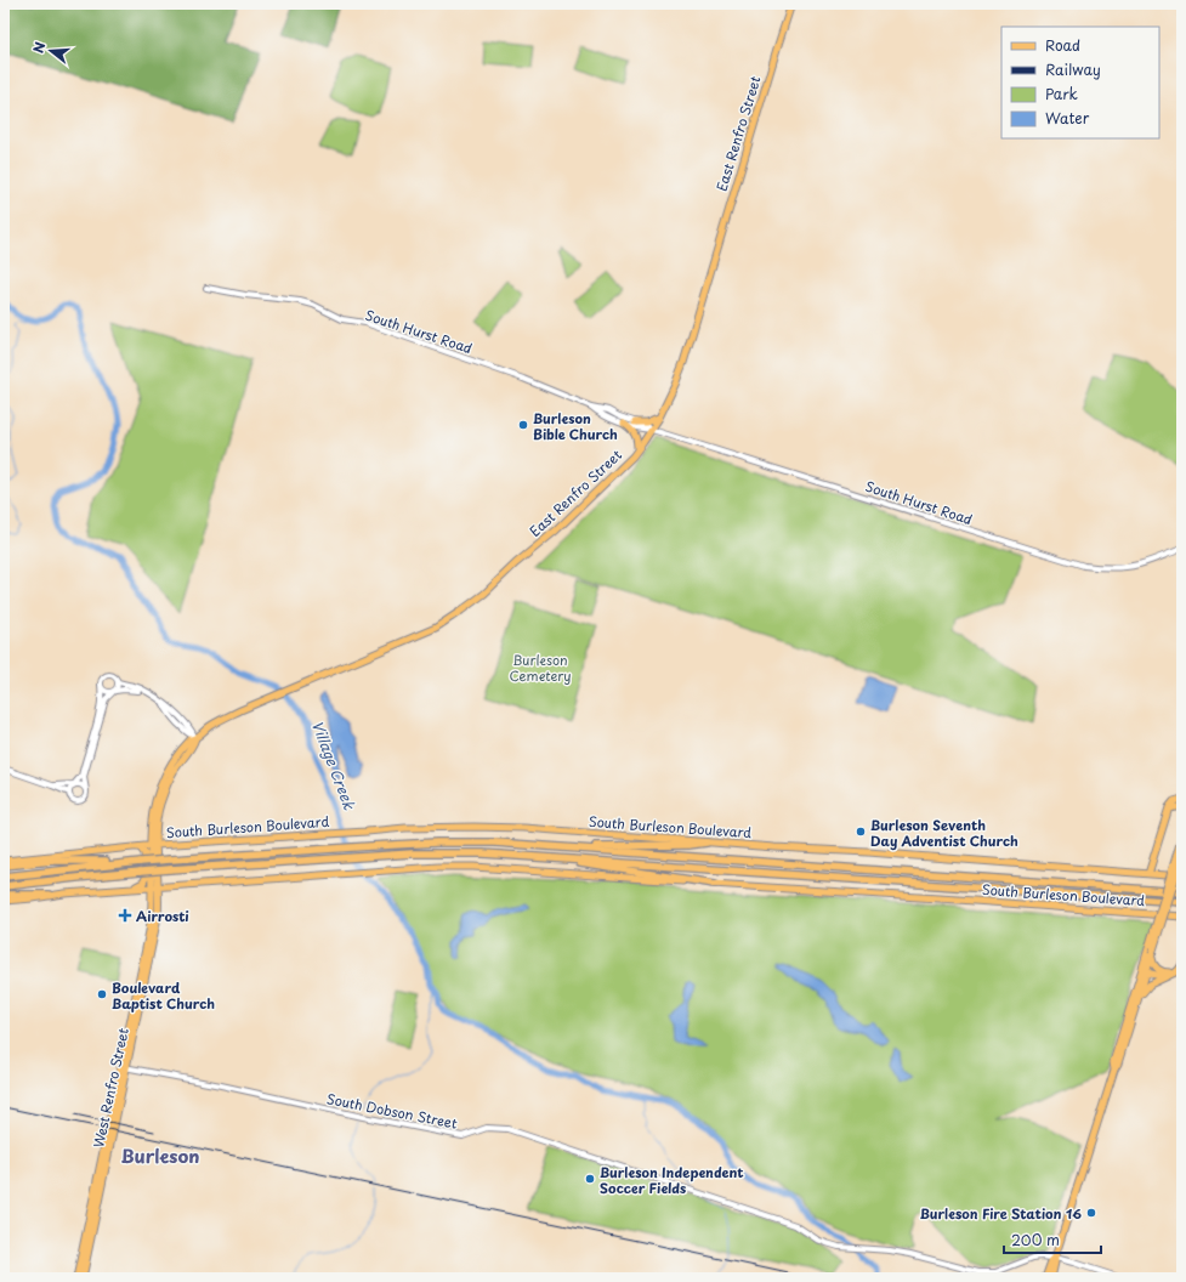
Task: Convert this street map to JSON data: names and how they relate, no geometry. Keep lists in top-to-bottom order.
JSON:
{
  "streets": {
    "main road": ["East Renfro Street", "South Burleson Boulevard", "West Renfro Street"],
    "street": ["South Hurst Road", "South Dobson Street"]
  },
  "crossings": [
    ["East Renfro Street", "South Hurst Road"],
    ["East Renfro Street", "South Burleson Boulevard"],
    ["East Renfro Street", "West Renfro Street"],
    ["South Burleson Boulevard", "West Renfro Street"],
    ["West Renfro Street", "South Dobson Street"]
  ],
  "districts": ["Burleson"],
  "water": ["Village Creek"],
  "parks": ["Burleson Cemetery"],
  "places": {
    "other": [
      "Burleson Bible Church",
      "Burleson Seventh Day Adventist Church",
      "Boulevard Baptist Church",
      "Burleson Independent Soccer Fields",
      "Burleson Fire Station 16"
    ],
    "health": ["Airrosti"]
  },
  "legend": [
    "Road",
    "Railway",
    "Park",
    "Water"
  ],
  "scale_bar": "200 m",
  "north": "left"
}
